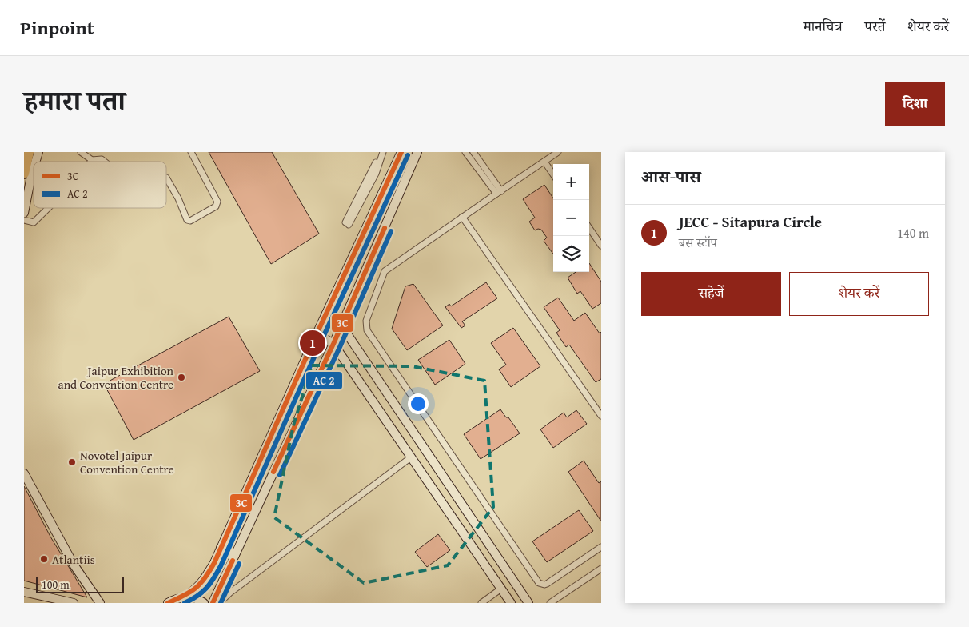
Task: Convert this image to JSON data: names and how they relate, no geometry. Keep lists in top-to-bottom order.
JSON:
{
  "places": ["Jaipur Exhibition and Convention Centre", "Novotel Jaipur Convention Centre", "Atlantiis"],
  "lines": ["transit line 3C"],
  "legend": ["3C", "AC 2"],
  "scale_bar": "100 m",
  "page": {
    "header": "Pinpoint",
    "nav": ["मानचित्र", "परतें", "शेयर करें"],
    "title": "हमारा पता",
    "buttons": [
      "दिशा",
      ["सहेजें", "शेयर करें"]
    ],
    "heading": "आस-पास",
    "map_buttons": ["+", "−"],
    "list": [
      {
        "mark": "1",
        "name": "JECC - Sitapura Circle",
        "note": "बस स्टॉप",
        "value": "140 m"
      }
    ],
    "pins": "1",
    "scale": "100 m"
  }
}
